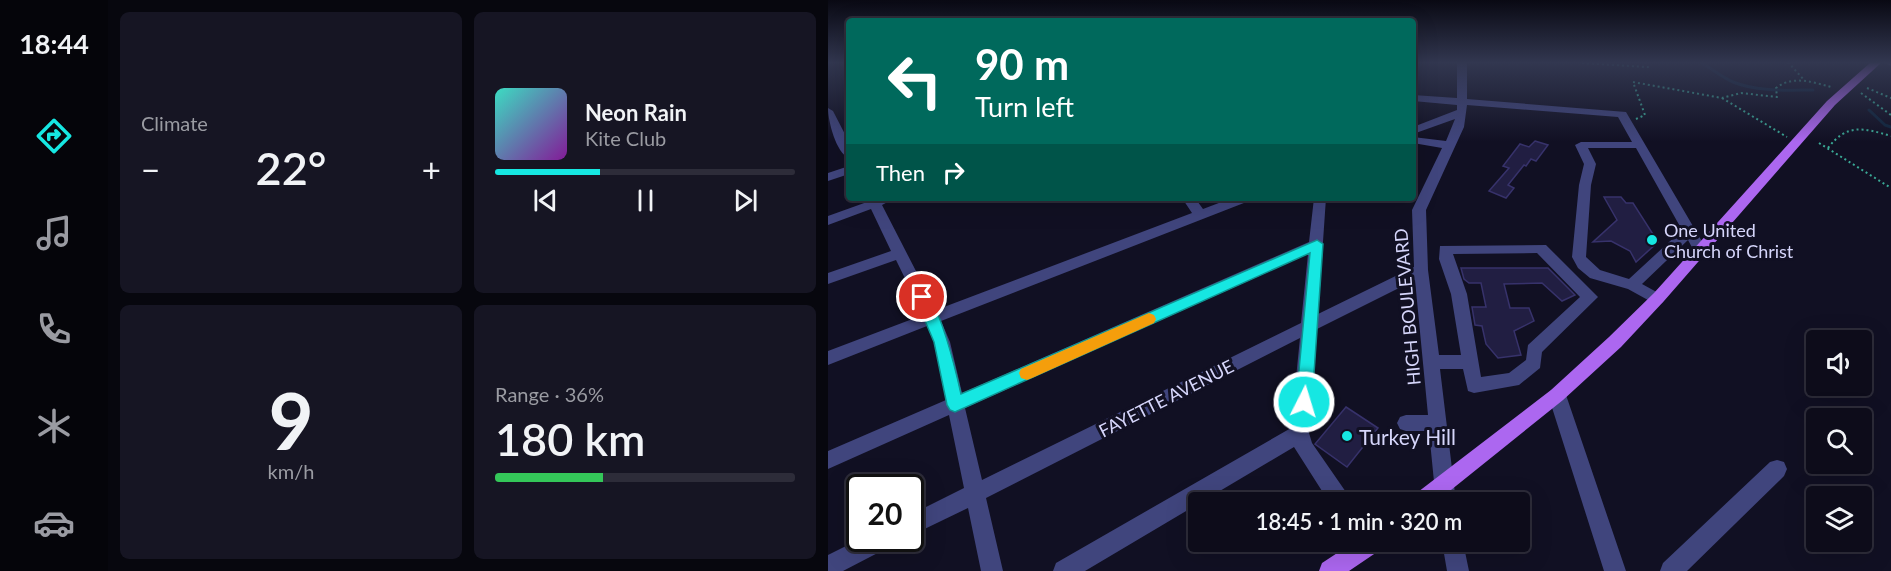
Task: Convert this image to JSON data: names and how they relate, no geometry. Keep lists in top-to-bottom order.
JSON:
{
  "streets": {
    "street": ["HIGH BOULEVARD", "FAYETTE AVENUE"]
  },
  "crossings": [
    ["HIGH BOULEVARD", "FAYETTE AVENUE"]
  ],
  "places": ["One United Church of Christ", "Turkey Hill"],
  "page": {
    "tabs": "18:44",
    "tile": [
      "Climate",
      ["9", "km/h"],
      ["Range · 36%", "180 km"]
    ],
    "turn": ["90 m", "Turn left"],
    "song": ["Neon Rain", "Kite Club"],
    "heat": ["−", "22°", "+"],
    "then": "Then",
    "limit": "20",
    "trip": "18:45 · 1 min · 320 m"
  }
}
